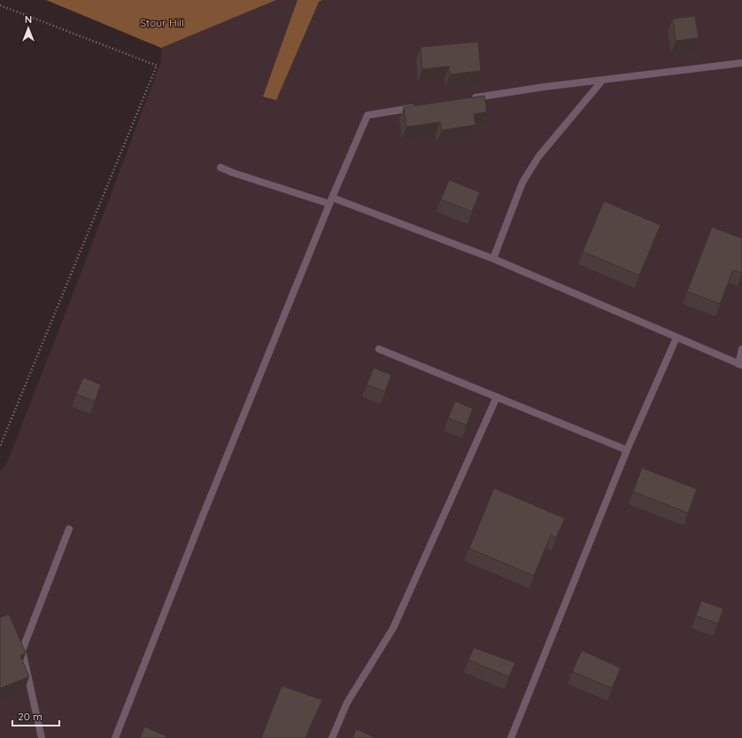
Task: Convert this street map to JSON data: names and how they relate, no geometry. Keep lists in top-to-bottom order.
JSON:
{
  "parks": ["Stour Hill"],
  "scale_bar": "20 m",
  "north": "top"
}
